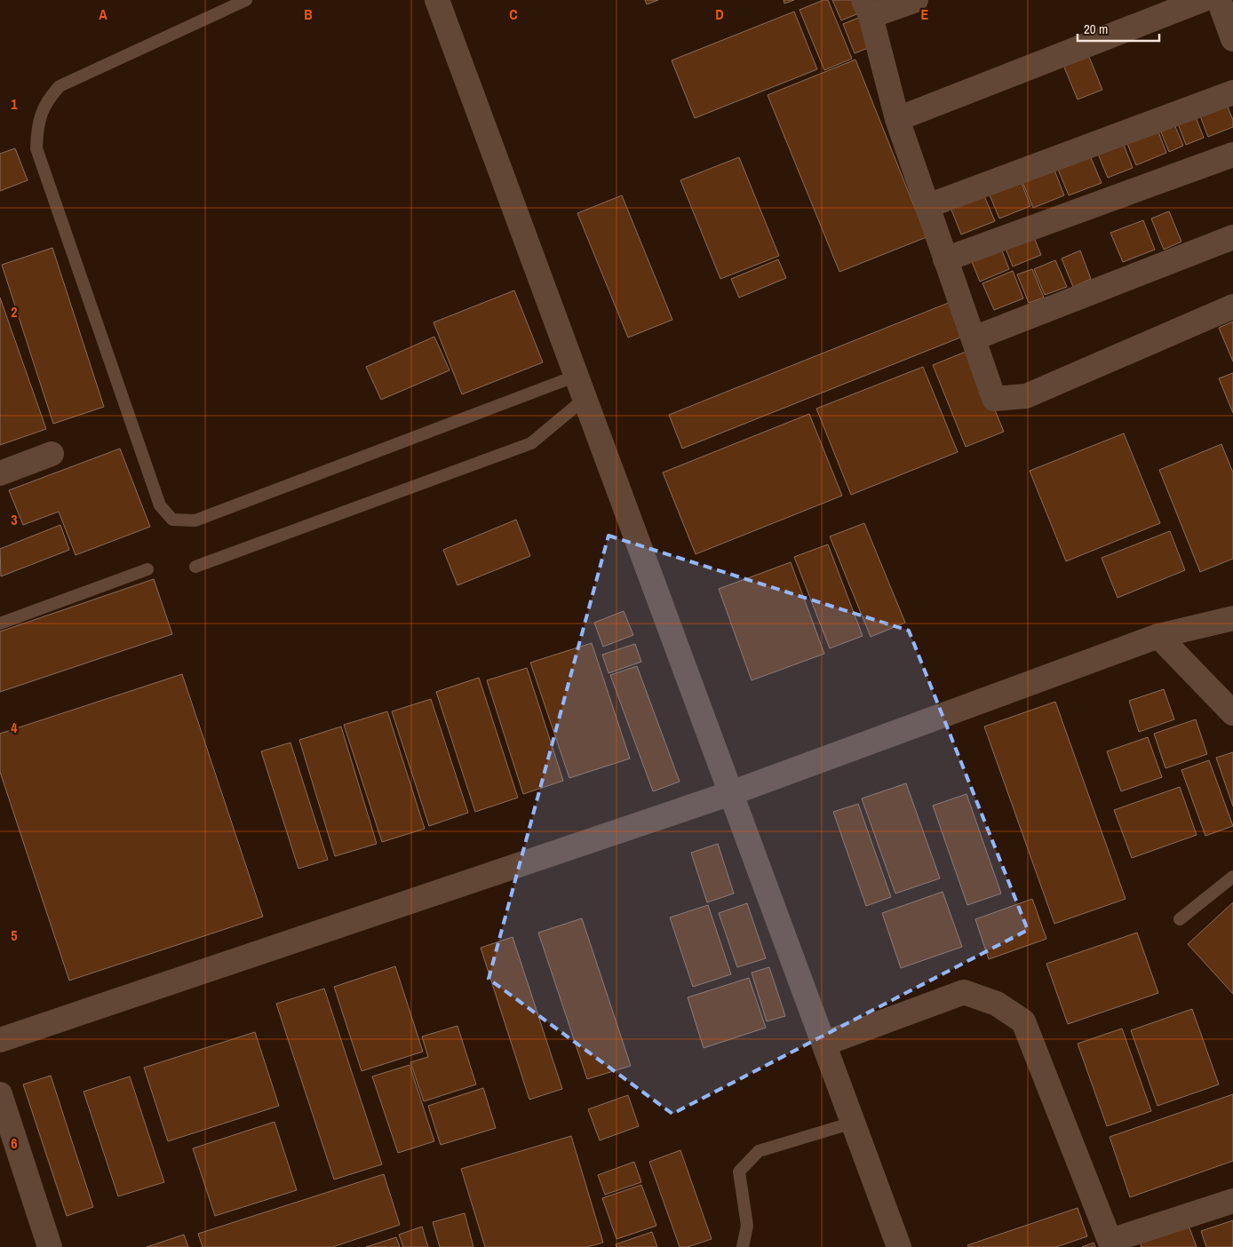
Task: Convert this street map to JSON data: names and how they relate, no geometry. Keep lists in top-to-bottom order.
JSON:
{
  "scale_bar": "20 m",
  "grid": {
    "columns": [
      "A",
      "B",
      "C",
      "D",
      "E"
    ],
    "rows": [
      "1",
      "2",
      "3",
      "4",
      "5",
      "6"
    ]
  }
}
